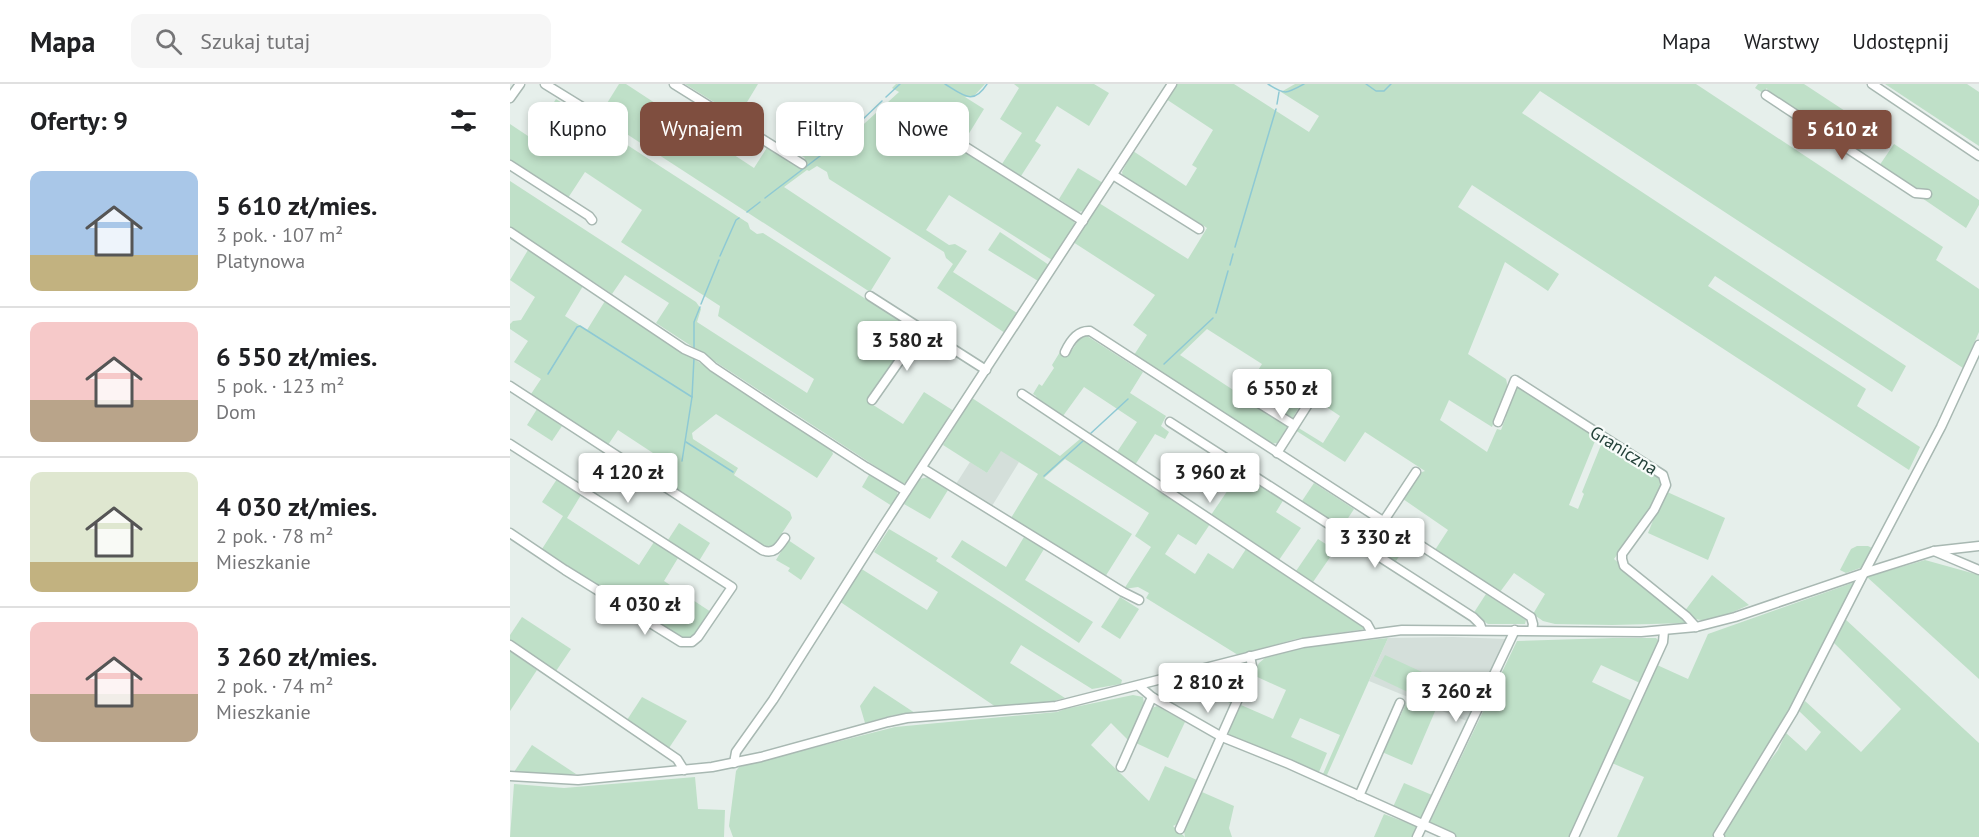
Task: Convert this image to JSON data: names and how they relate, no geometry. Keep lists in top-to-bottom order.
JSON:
{
  "streets": {
    "street": ["Graniczna"]
  },
  "page": {
    "header": "Mapa",
    "search": "Szukaj tutaj",
    "nav": ["Mapa", "Warstwy", "Udostępnij"],
    "heading": "Oferty: 9",
    "chip": [
      "Kupno",
      "Wynajem",
      "Filtry",
      "Nowe"
    ],
    "price": [
      "5 610 zł",
      "3 580 zł",
      "6 550 zł",
      "4 120 zł",
      "3 960 zł",
      "3 330 zł",
      "4 030 zł",
      "2 810 zł",
      "3 260 zł"
    ],
    "list": [
      {
        "name": "5 610 zł/mies.",
        "note": "3 pok. · 107 m² · Platynowa"
      },
      {
        "name": "6 550 zł/mies.",
        "note": "5 pok. · 123 m² · Dom"
      },
      {
        "name": "4 030 zł/mies.",
        "note": "2 pok. · 78 m² · Mieszkanie"
      },
      {
        "name": "3 260 zł/mies.",
        "note": "2 pok. · 74 m² · Mieszkanie"
      }
    ]
  }
}
